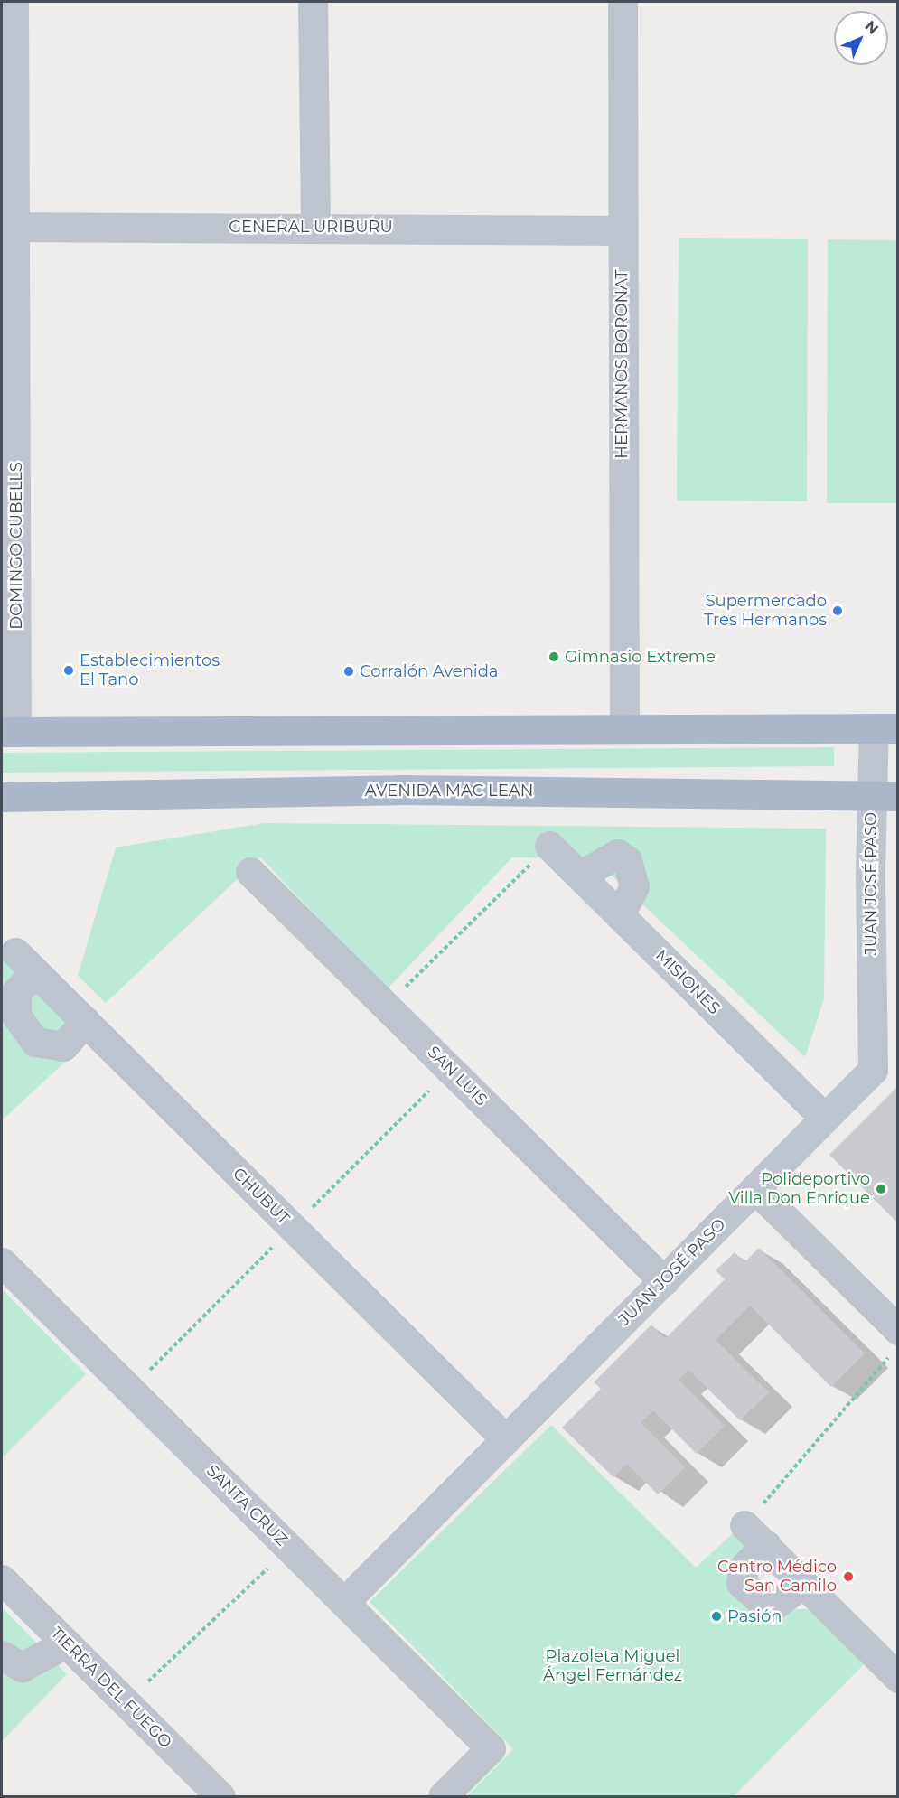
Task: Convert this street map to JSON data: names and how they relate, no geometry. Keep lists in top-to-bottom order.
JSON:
{
  "streets": {
    "main road": ["AVENIDA MAC LEAN"],
    "street": [
      "GENERAL URIBURU",
      "HERMANOS BORONAT",
      "DOMINGO CUBELLS",
      "JUAN JOSÉ PASO",
      "MISIONES",
      "SAN LUIS",
      "CHUBUT",
      "SANTA CRUZ",
      "TIERRA DEL FUEGO"
    ]
  },
  "crossings": [
    ["GENERAL URIBURU", "HERMANOS BORONAT"],
    ["GENERAL URIBURU", "DOMINGO CUBELLS"],
    ["AVENIDA MAC LEAN", "JUAN JOSÉ PASO"],
    ["JUAN JOSÉ PASO", "MISIONES"],
    ["JUAN JOSÉ PASO", "SAN LUIS"],
    ["JUAN JOSÉ PASO", "CHUBUT"],
    ["JUAN JOSÉ PASO", "SANTA CRUZ"]
  ],
  "parks": ["Plazoleta Miguel Ángel Fernández"],
  "places": [
    "Supermercado Tres Hermanos",
    "Gimnasio Extreme",
    "Establecimientos El Tano",
    "Corralón Avenida",
    "Polideportivo Villa Don Enrique",
    "Centro Médico San Camilo",
    "Pasión"
  ],
  "north": "top right"
}
